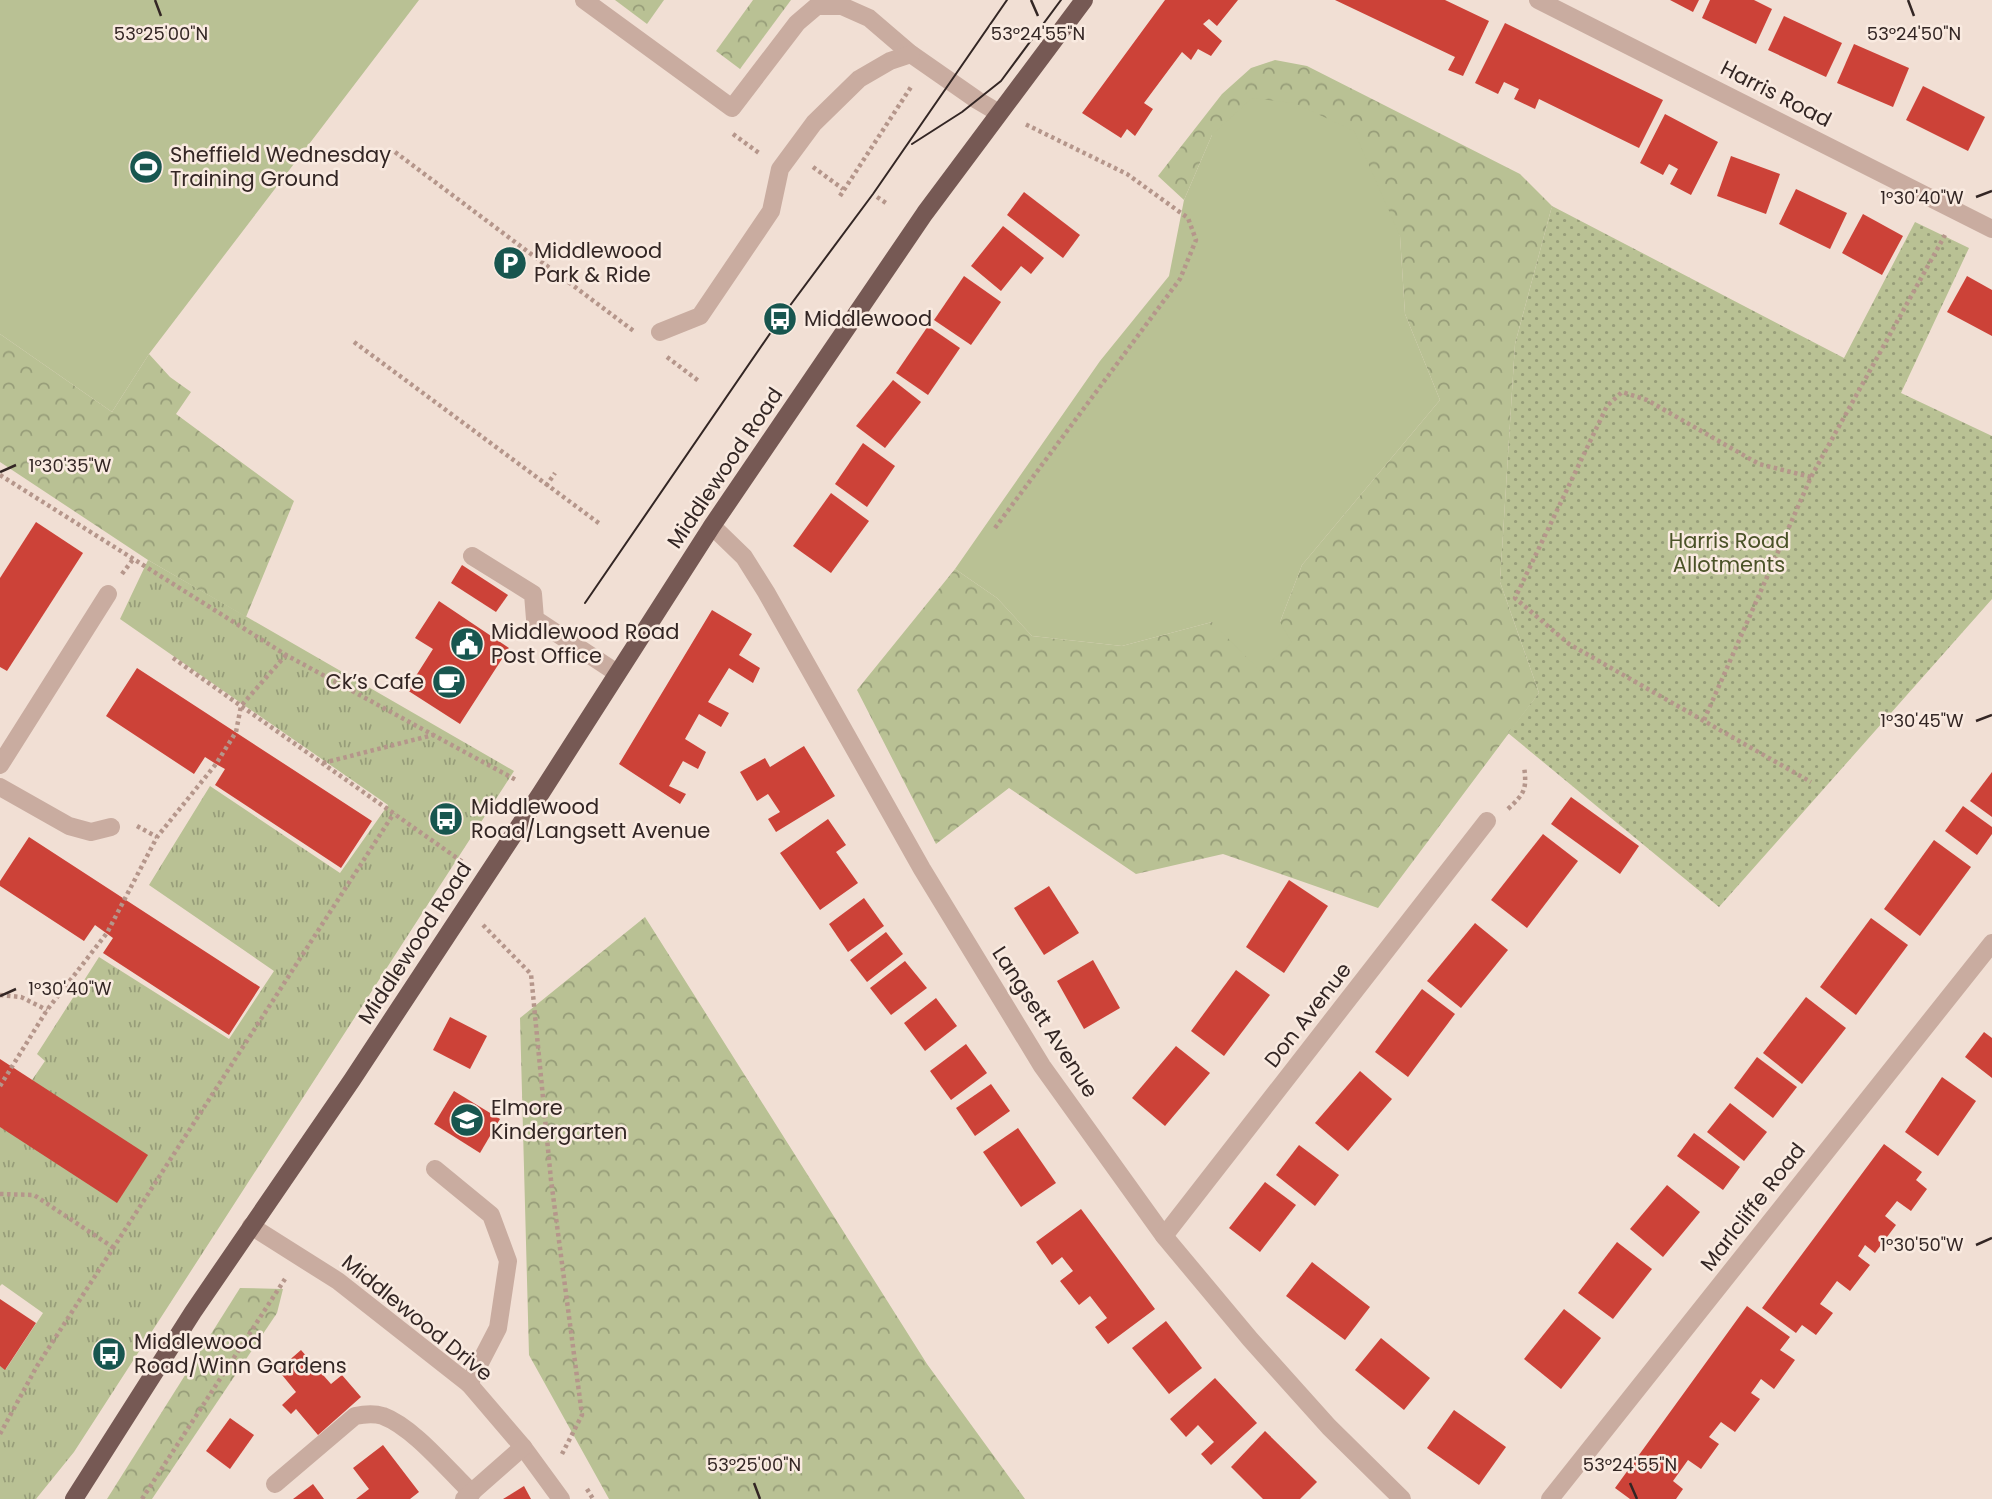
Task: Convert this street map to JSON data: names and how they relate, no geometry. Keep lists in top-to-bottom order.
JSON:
{
  "streets": {
    "main road": ["Middlewood Road"],
    "street": [
      "Harris Road",
      "Don Avenue",
      "Langsett Avenue",
      "Marlcliffe Road",
      "Middlewood Drive"
    ]
  },
  "crossings": [
    ["Middlewood Road", "Langsett Avenue"],
    ["Middlewood Road", "Middlewood Drive"],
    ["Don Avenue", "Langsett Avenue"]
  ],
  "parks": ["Harris Road Allotments"],
  "places": {
    "sports": ["Sheffield Wednesday Training Ground"],
    "parking": ["Middlewood Park & Ride"],
    "bus stop": ["Middlewood", "Middlewood Road/Langsett Avenue", "Middlewood Road/Winn Gardens"],
    "public building": ["Middlewood Road Post Office"],
    "cafe": ["Ck’s Cafe"],
    "school or university": ["Elmore Kindergarten"]
  },
  "coordinates": [
    "53°25'00\"N",
    "53°24'55\"N",
    "53°24'50\"N",
    "1°30'40\"W",
    "1°30'35\"W",
    "1°30'45\"W",
    "1°30'50\"W"
  ]
}
